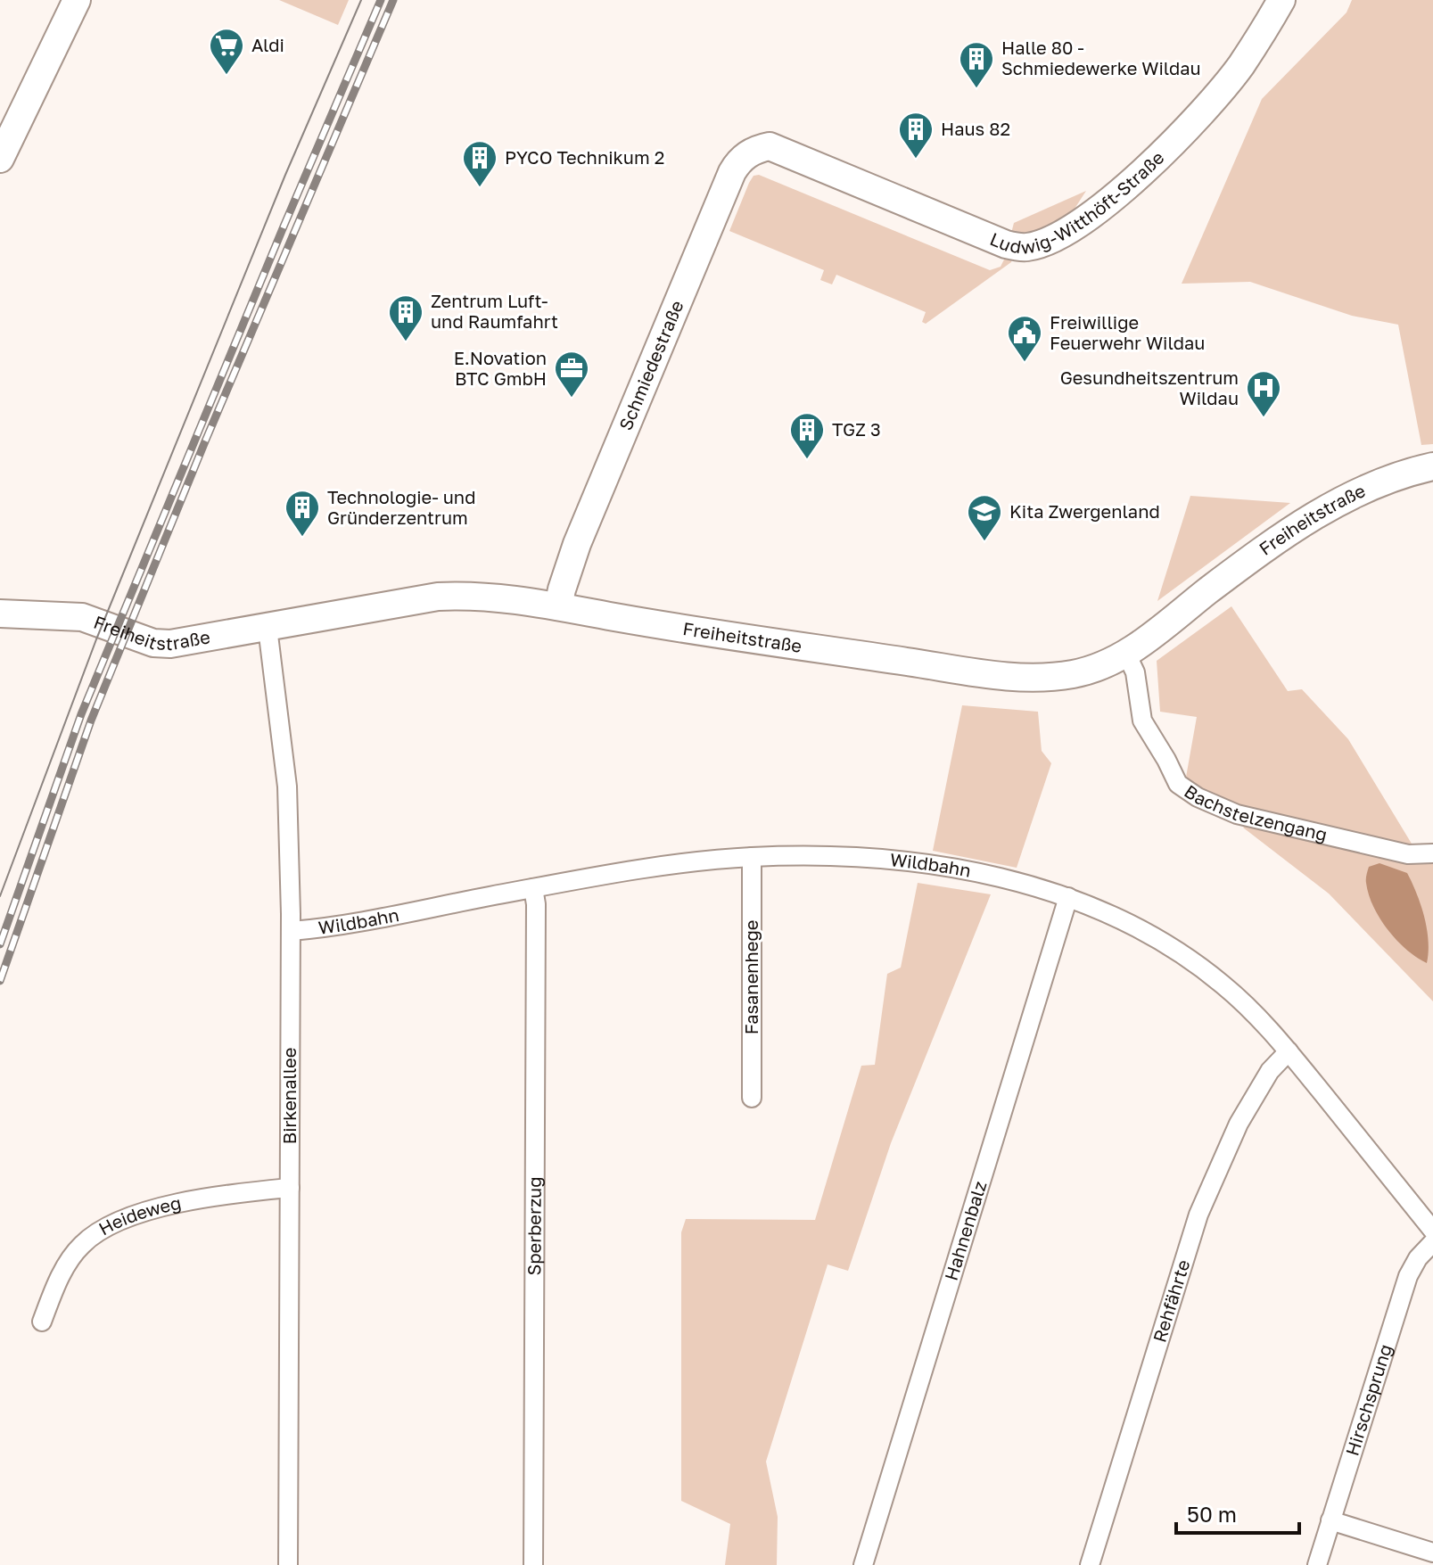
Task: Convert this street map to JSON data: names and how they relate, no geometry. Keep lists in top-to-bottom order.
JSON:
{
  "streets": {
    "street": [
      "Ludwig-Witthöft-Straße",
      "Schmiedestraße",
      "Freiheitstraße",
      "Bachstelzengang",
      "Wildbahn",
      "Fasanenhege",
      "Birkenallee",
      "Heideweg",
      "Sperberzug",
      "Hahnenbalz",
      "Rehfährte",
      "Hirschsprung"
    ]
  },
  "crossings": [
    ["Ludwig-Witthöft-Straße", "Schmiedestraße"],
    ["Schmiedestraße", "Freiheitstraße"],
    ["Freiheitstraße", "Bachstelzengang"],
    ["Freiheitstraße", "Birkenallee"],
    ["Wildbahn", "Fasanenhege"],
    ["Wildbahn", "Birkenallee"],
    ["Wildbahn", "Sperberzug"],
    ["Wildbahn", "Hahnenbalz"],
    ["Wildbahn", "Rehfährte"],
    ["Birkenallee", "Heideweg"]
  ],
  "places": {
    "supermarket": ["Aldi"],
    "building": [
      "Halle 80 - Schmiedewerke Wildau",
      "Haus 82",
      "PYCO Technikum 2",
      "Zentrum Luft- und Raumfahrt",
      "TGZ 3",
      "Technologie- und Gründerzentrum"
    ],
    "public building": ["Freiwillige Feuerwehr Wildau"],
    "office": ["E.Novation BTC GmbH"],
    "hospital": ["Gesundheitszentrum Wildau"],
    "school or university": ["Kita Zwergenland"]
  },
  "scale_bar": "50 m"
}
